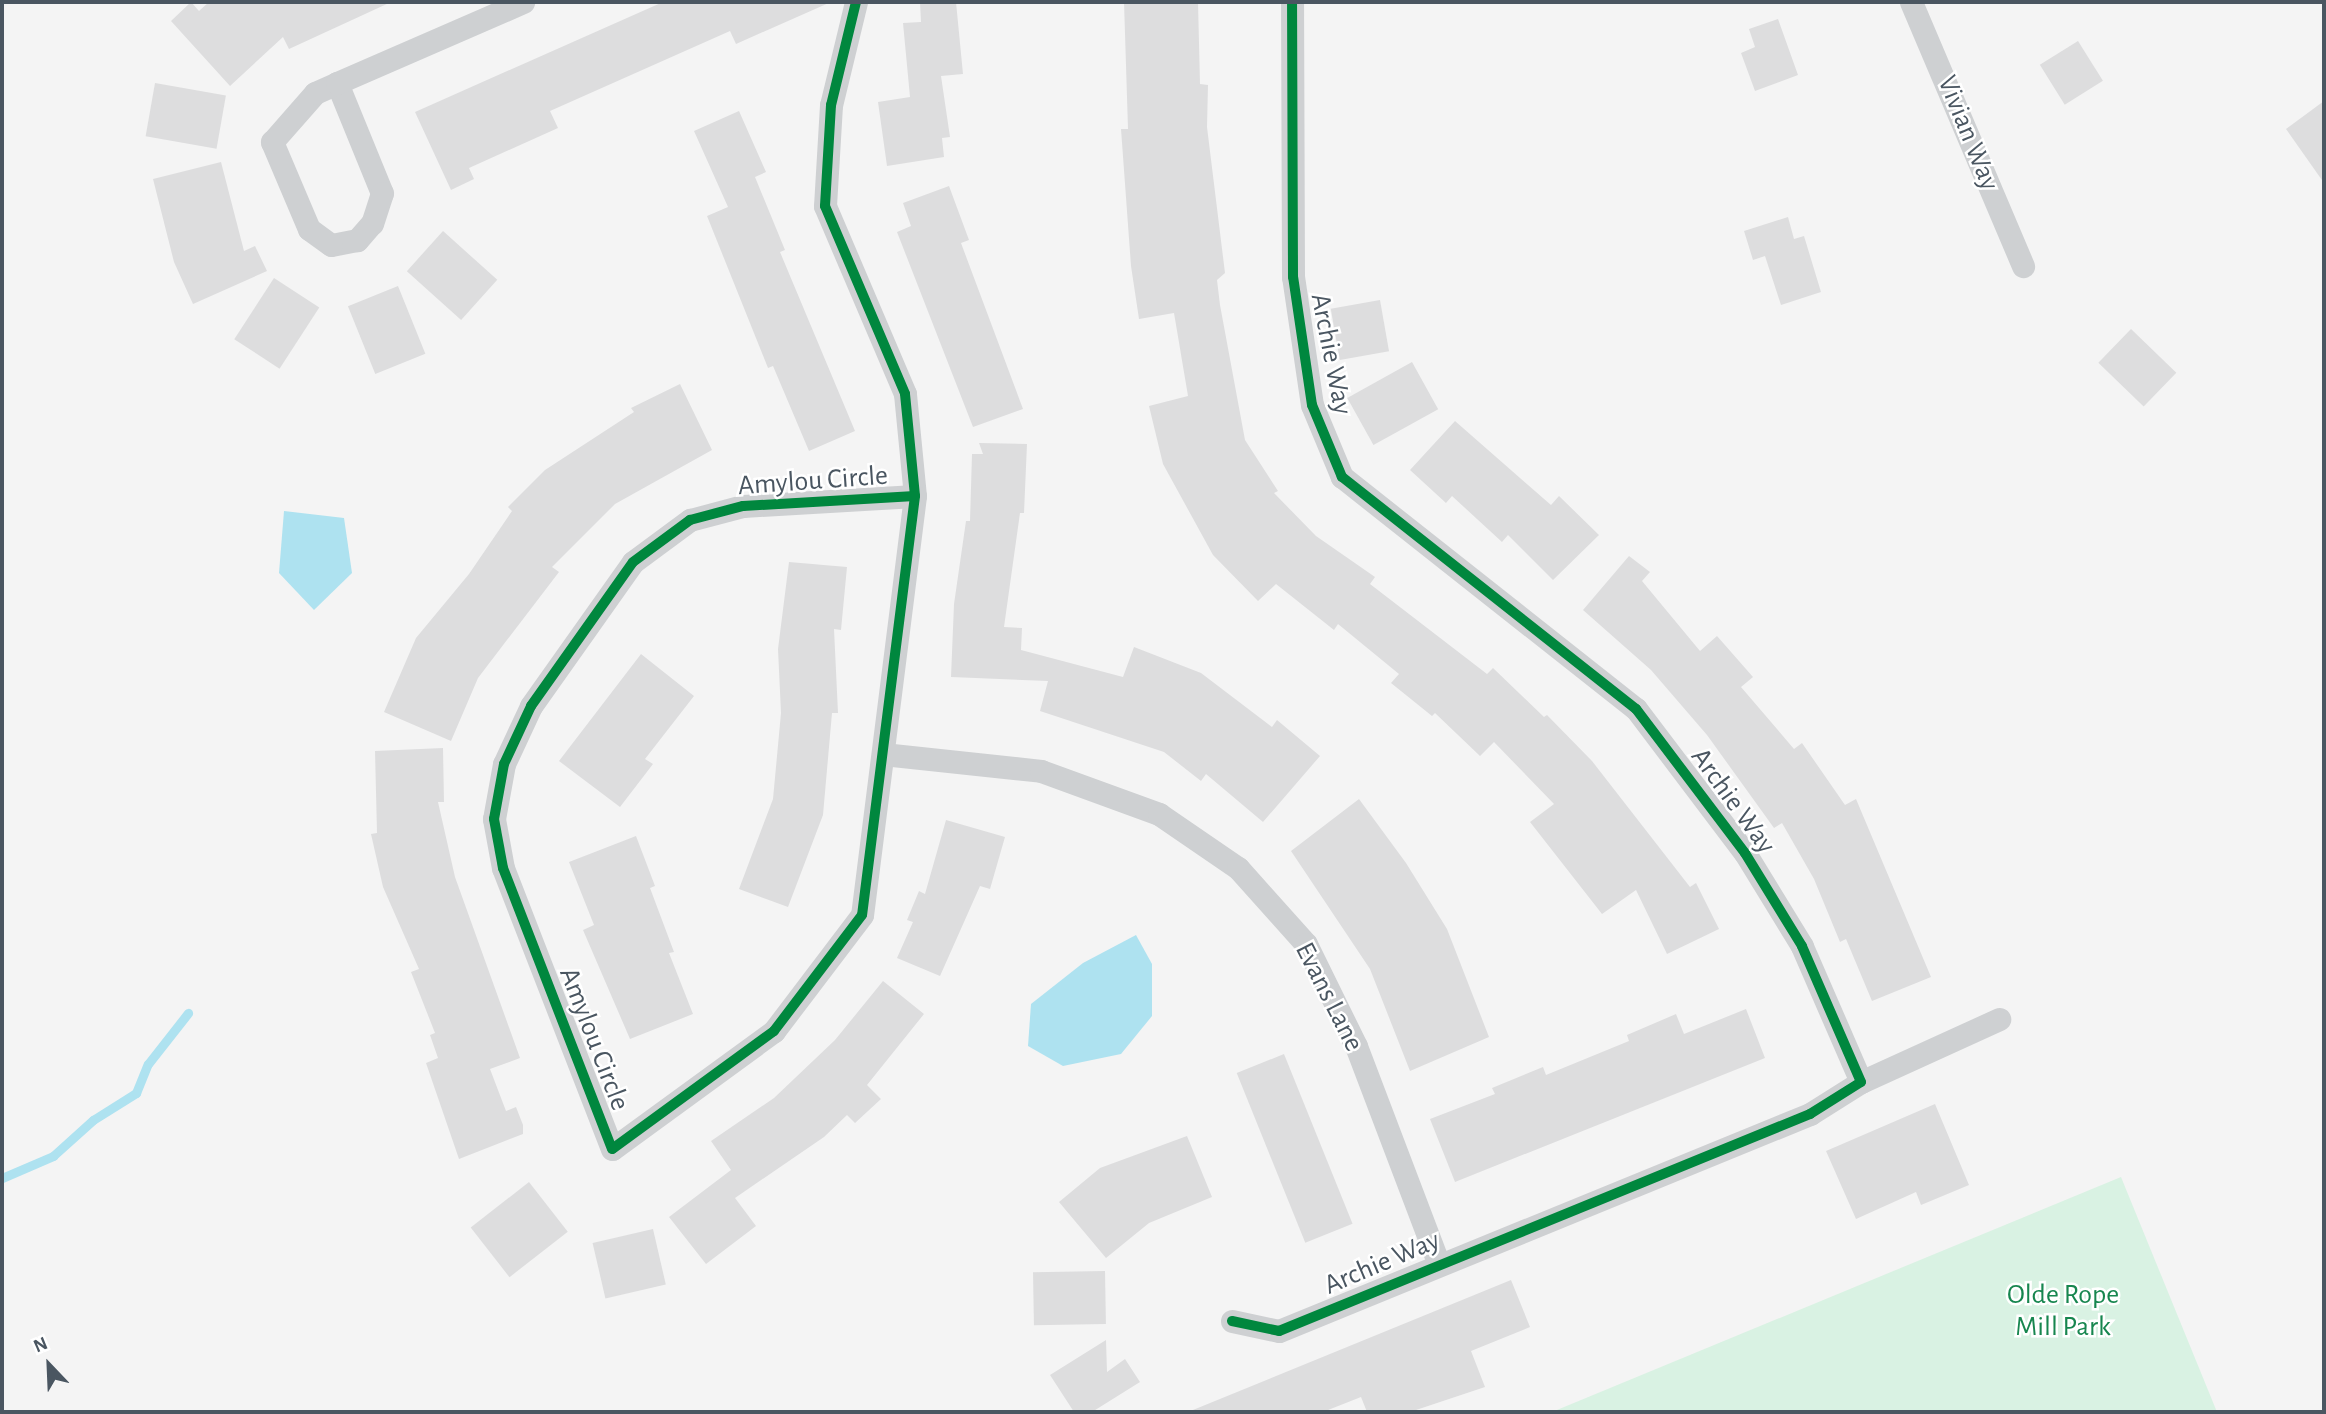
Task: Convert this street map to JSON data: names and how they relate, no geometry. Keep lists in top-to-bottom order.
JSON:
{
  "streets": {
    "street": [
      "Vivian Way",
      "Archie Way",
      "Amylou Circle",
      "Evans Lane"
    ]
  },
  "crossings": [
    ["Archie Way", "Evans Lane"],
    ["Amylou Circle", "Evans Lane"]
  ],
  "parks": ["Olde Rope Mill Park"],
  "north": "top left"
}
